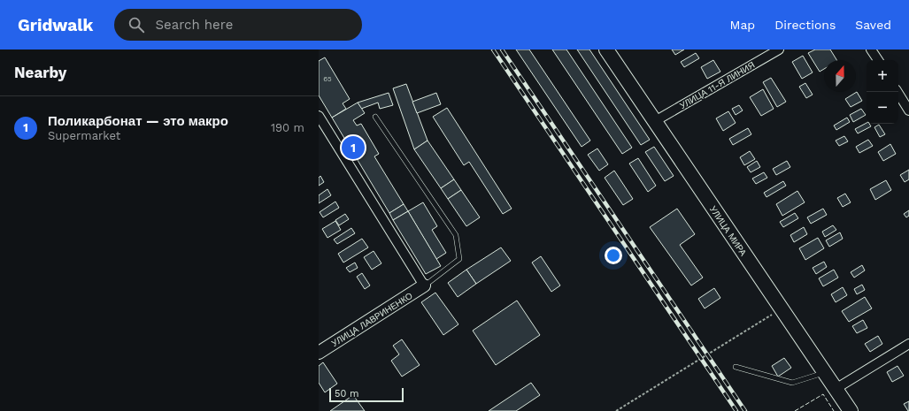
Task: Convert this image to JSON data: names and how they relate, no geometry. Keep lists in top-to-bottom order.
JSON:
{
  "streets": {
    "main road": ["УЛИЦА МИРА"],
    "street": ["УЛИЦА 11-Я ЛИНИЯ", "УЛИЦА ЛАВРИНЕНКО"]
  },
  "crossings": [
    ["УЛИЦА 11-Я ЛИНИЯ", "УЛИЦА МИРА"]
  ],
  "house_numbers": ["65"],
  "scale_bar": "50 m",
  "north": "top",
  "page": {
    "header": "Gridwalk",
    "search": "Search here",
    "nav": ["Map", "Directions", "Saved"],
    "heading": "Nearby",
    "map_buttons": ["+", "−"],
    "list": [
      {
        "mark": "1",
        "name": "Поликарбонат — это макро",
        "note": "Supermarket",
        "value": "190 m"
      }
    ],
    "pins": "1",
    "scale": "50 m"
  }
}
